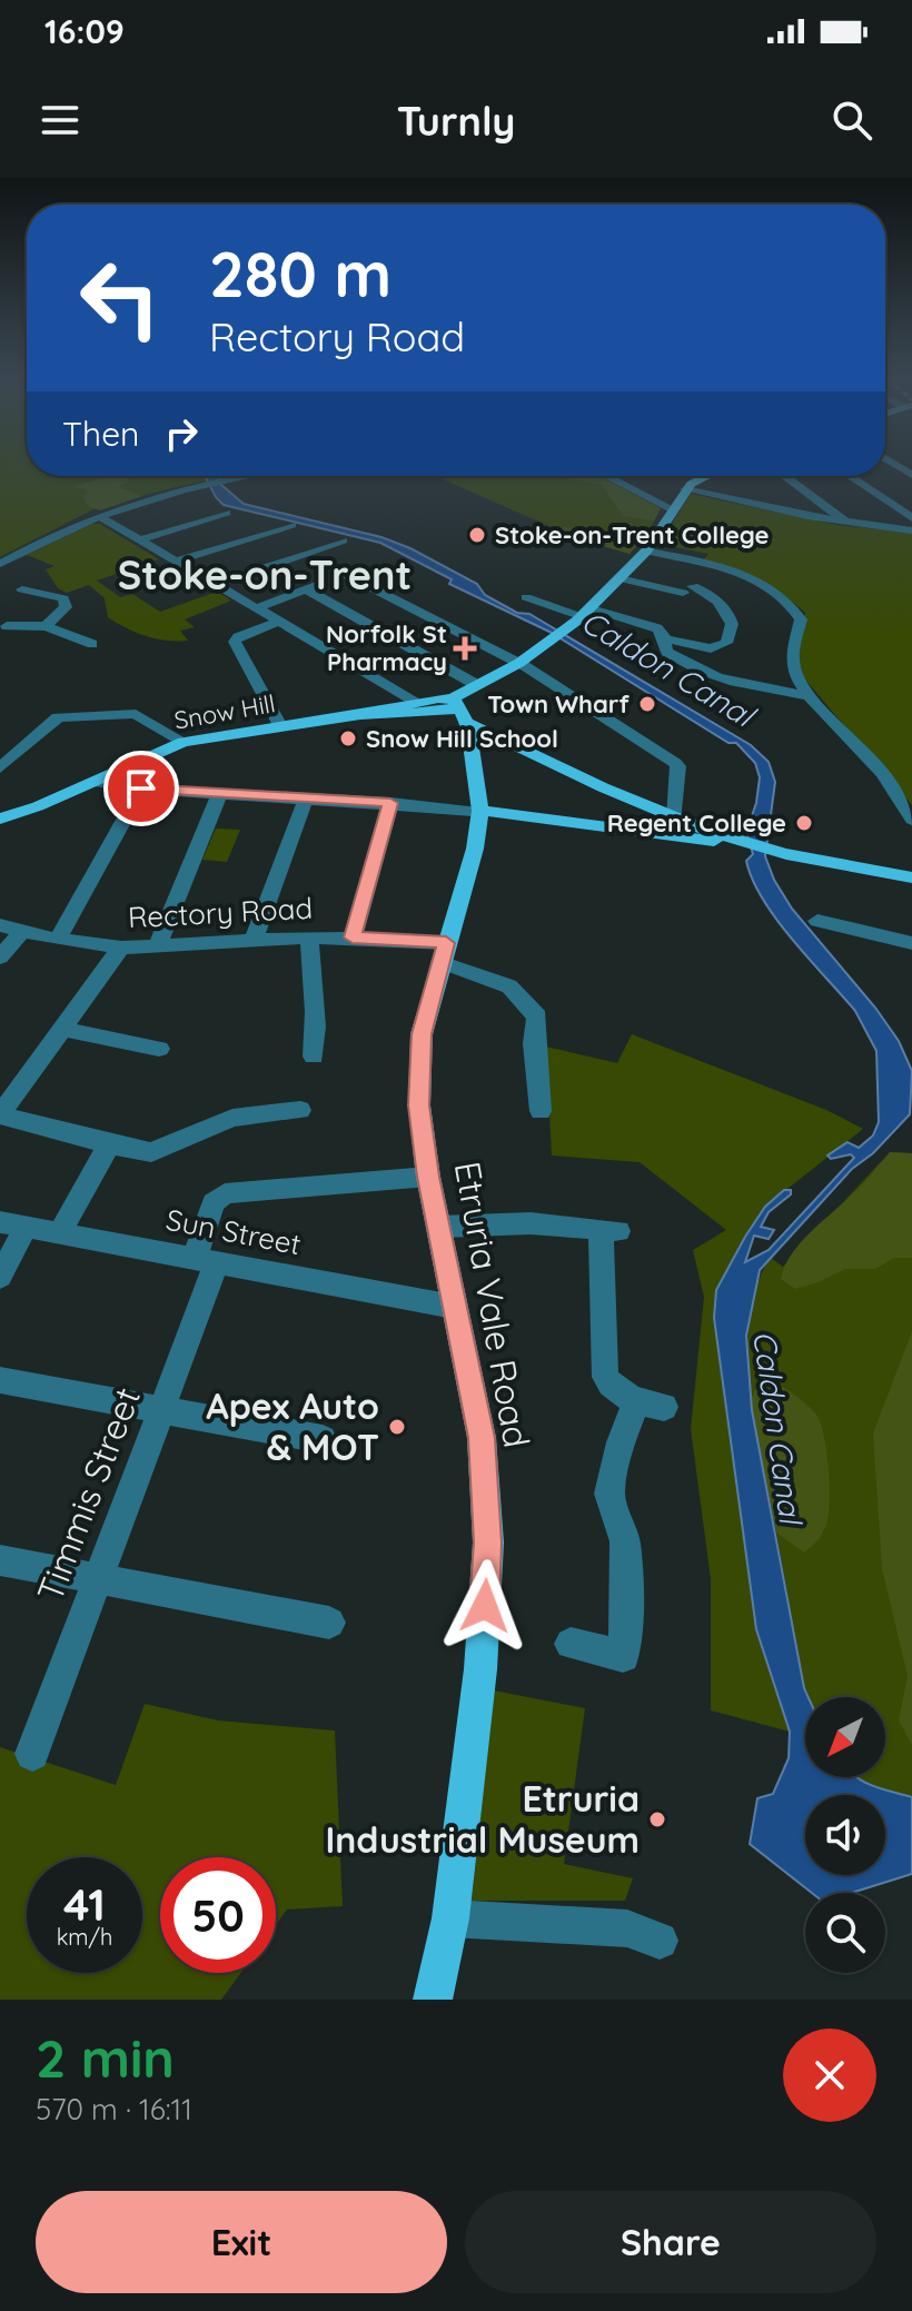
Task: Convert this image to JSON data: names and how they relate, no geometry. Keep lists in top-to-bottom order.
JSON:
{
  "streets": {
    "main road": ["Snow Hill", "Etruria Vale Road"],
    "street": ["Rectory Road", "Sun Street", "Timmis Street"]
  },
  "crossings": [
    ["Snow Hill", "Etruria Vale Road"],
    ["Rectory Road", "Etruria Vale Road"],
    ["Sun Street", "Etruria Vale Road"],
    ["Sun Street", "Timmis Street"],
    ["Etruria Vale Road", "Timmis Street"]
  ],
  "districts": ["Stoke-on-Trent"],
  "water": ["Caldon Canal"],
  "places": {
    "other": [
      "Stoke-on-Trent College",
      "Town Wharf",
      "Snow Hill School",
      "Regent College",
      "Apex Auto & MOT",
      "Etruria Industrial Museum"
    ],
    "health": ["Norfolk St Pharmacy"]
  },
  "north": "bottom left",
  "page": {
    "status": "16:09",
    "header": "Turnly",
    "turn": ["280 m", "Rectory Road"],
    "then": "Then",
    "speed": "41 km/h",
    "limit": "50",
    "heading": ["2 min", "570 m · 16:11"],
    "buttons": ["Exit", "Share"]
  }
}
